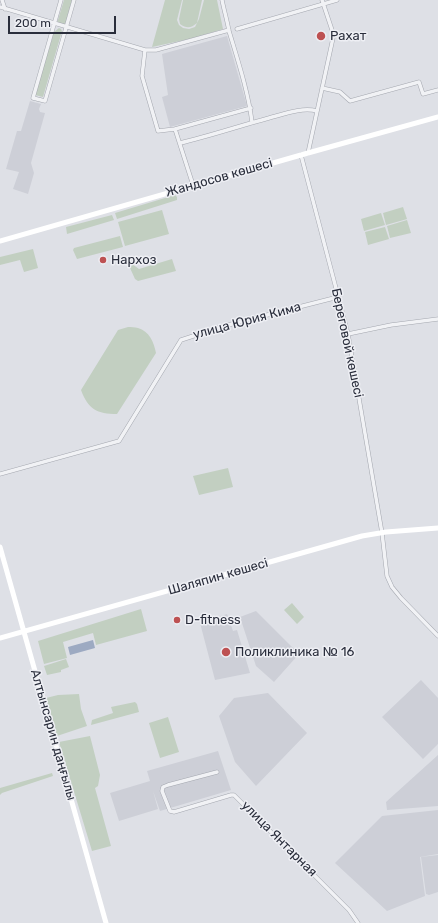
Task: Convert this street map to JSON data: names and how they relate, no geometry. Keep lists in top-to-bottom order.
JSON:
{
  "streets": {
    "main road": ["Жандосов көшесі", "Шаляпин көшесі", "Алтынсарин даңғылы"],
    "street": ["улица Юрия Кима", "Береговой көшесі", "улица Янтарная"]
  },
  "crossings": [
    ["Жандосов көшесі", "Береговой көшесі"],
    ["улица Юрия Кима", "Береговой көшесі"],
    ["Береговой көшесі", "Шаляпин көшесі"],
    ["Шаляпин көшесі", "Алтынсарин даңғылы"]
  ],
  "places": [
    "Рахат",
    "Нархоз",
    "D-fitness",
    "Поликлиника № 16"
  ],
  "scale_bar": "200 m"
}
